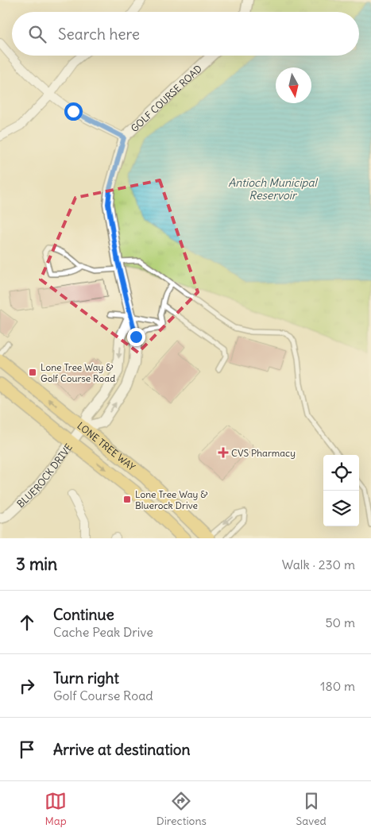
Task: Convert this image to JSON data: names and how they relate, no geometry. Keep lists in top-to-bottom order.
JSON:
{
  "streets": {
    "main road": ["LONE TREE WAY"],
    "street": ["GOLF COURSE ROAD", "BLUEROCK DRIVE"]
  },
  "crossings": [
    ["GOLF COURSE ROAD", "LONE TREE WAY"],
    ["GOLF COURSE ROAD", "BLUEROCK DRIVE"],
    ["LONE TREE WAY", "BLUEROCK DRIVE"]
  ],
  "water": ["Antioch Municipal Reservoir"],
  "places": {
    "transit": ["Lone Tree Way & Golf Course Road", "Lone Tree Way & Bluerock Drive"],
    "health": ["CVS Pharmacy"]
  },
  "north": "bottom",
  "page": {
    "search": "Search here",
    "heading": ["3 min", "Walk · 230 m"],
    "list": [
      ["Continue", "Cache Peak Drive", "50 m"],
      ["Turn right", "Golf Course Road", "180 m"],
      "Arrive at destination"
    ],
    "nav": ["Map", "Directions", "Saved"]
  }
}
